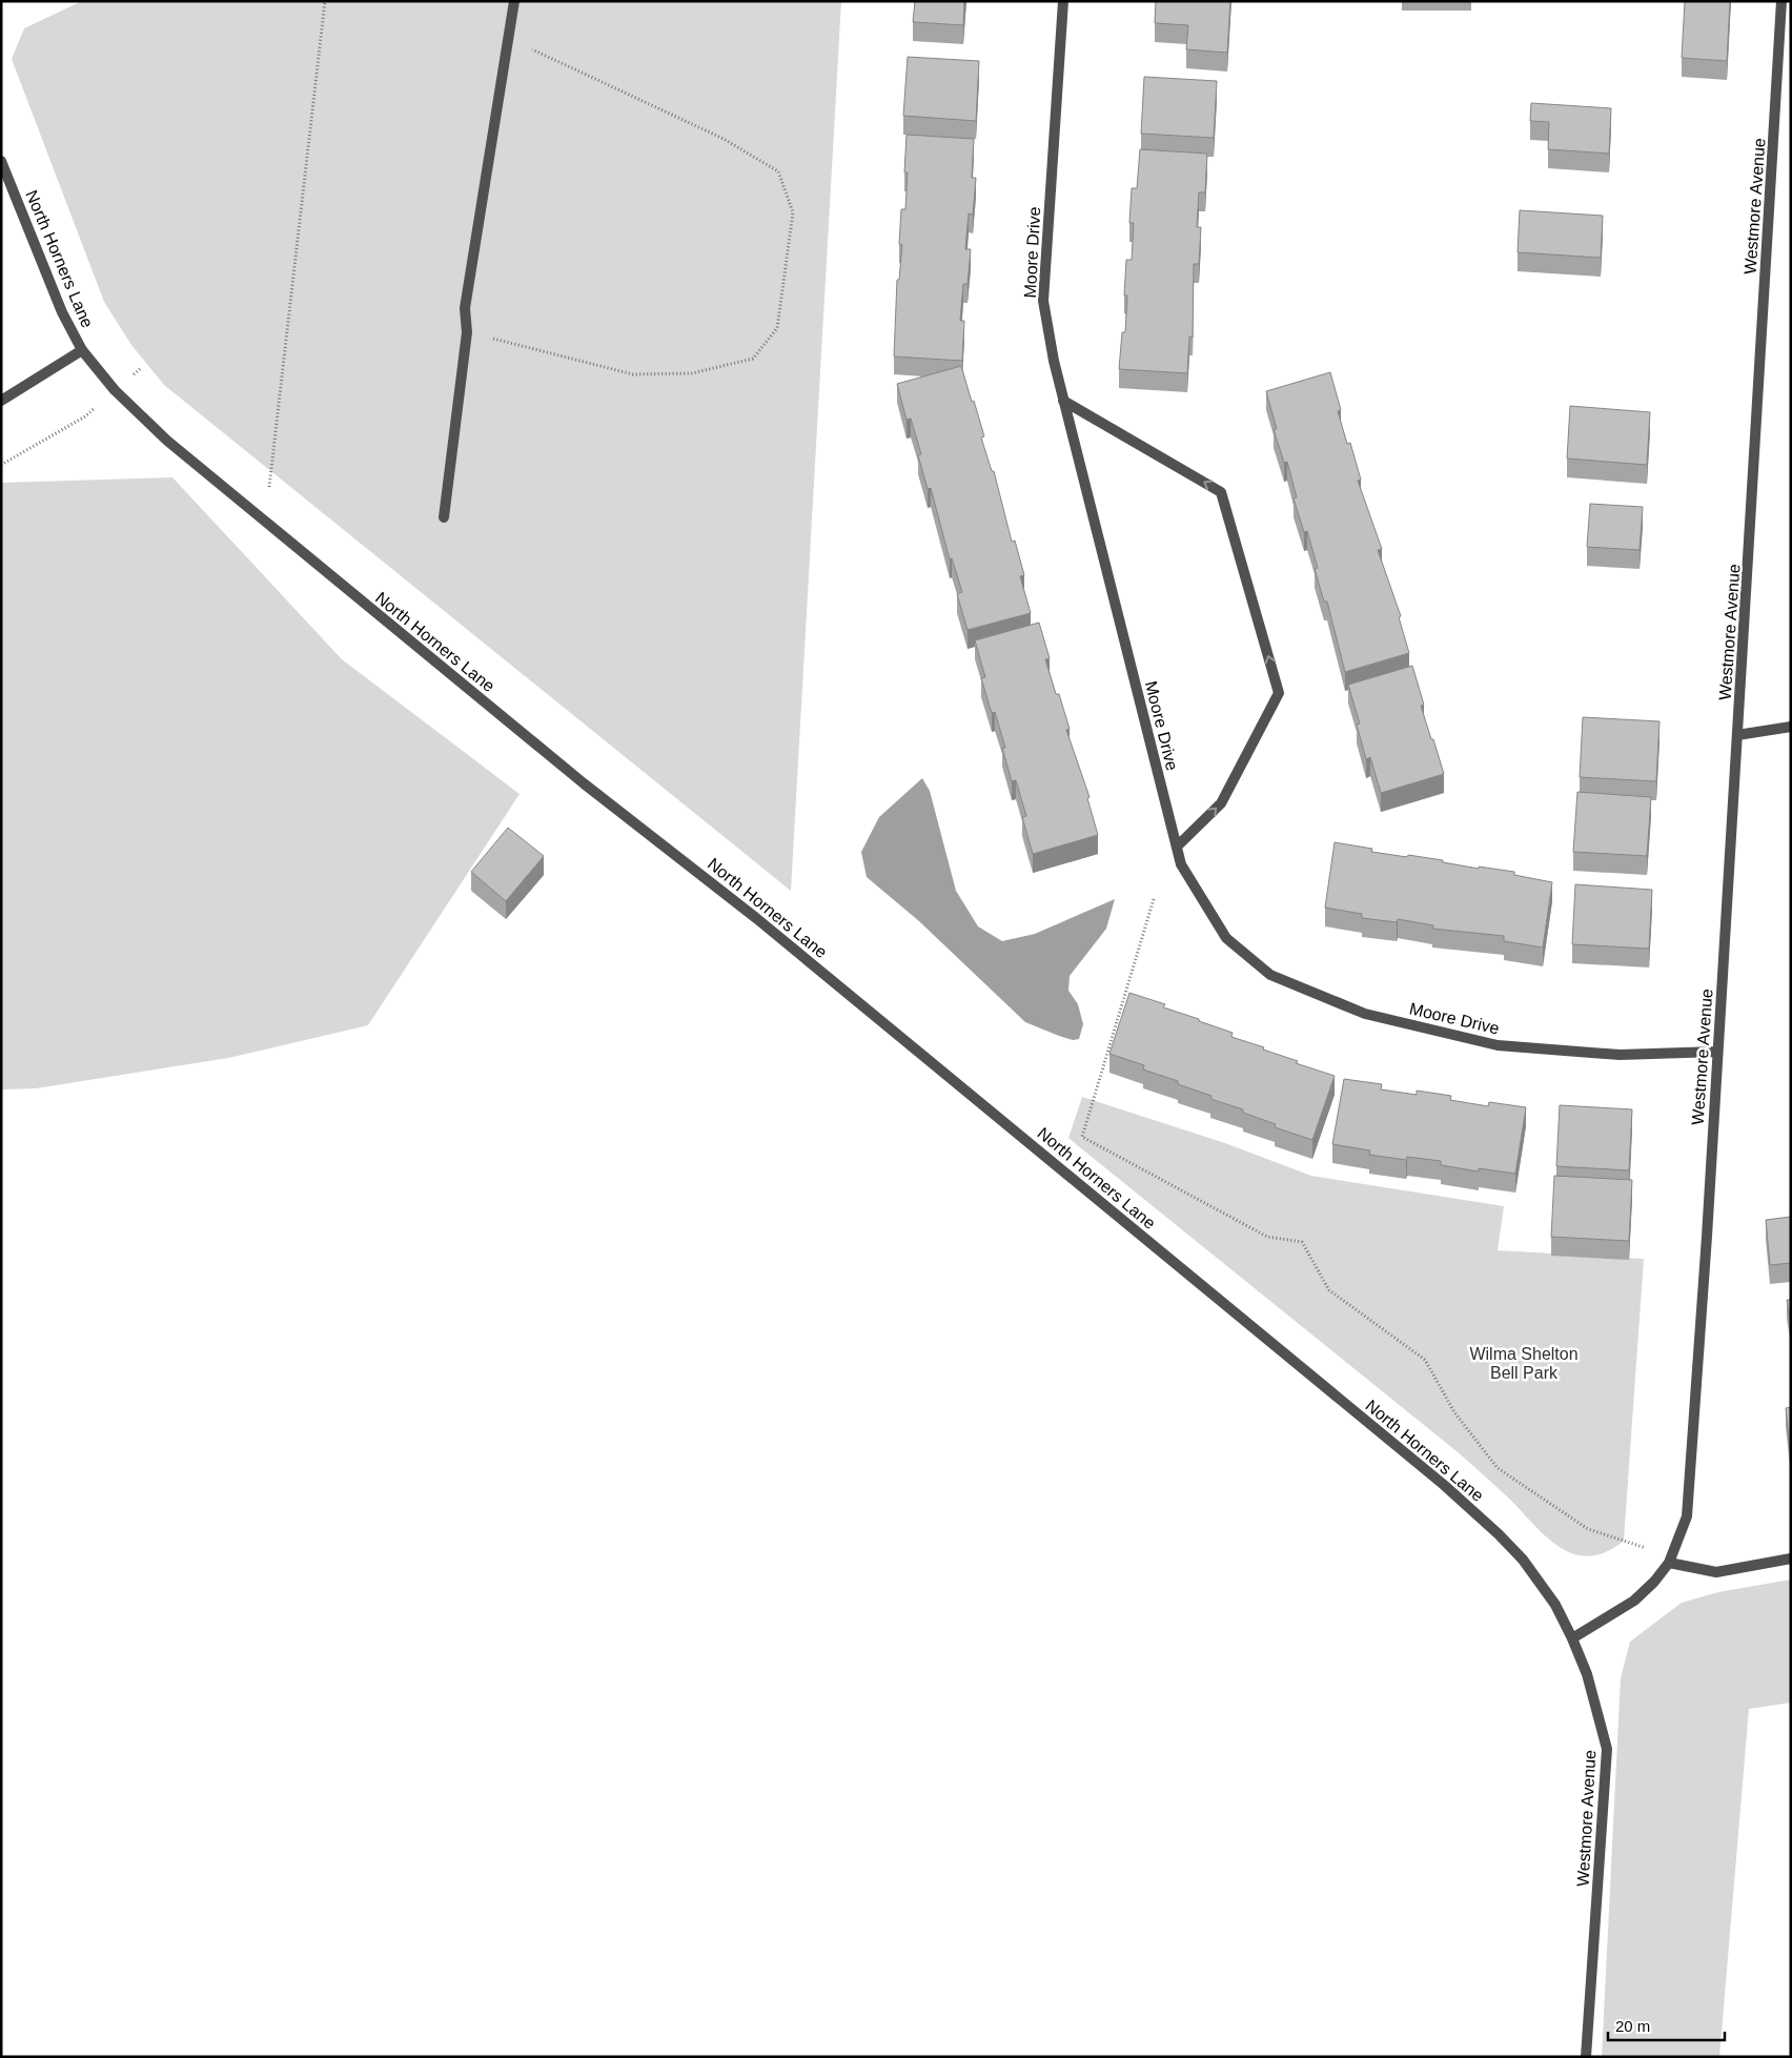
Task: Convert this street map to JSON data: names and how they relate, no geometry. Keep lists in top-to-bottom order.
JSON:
{
  "streets": {
    "street": ["Westmore Avenue", "Moore Drive", "North Horners Lane"]
  },
  "crossings": [
    ["Westmore Avenue", "Moore Drive"],
    ["Westmore Avenue", "North Horners Lane"]
  ],
  "parks": ["Wilma Shelton Bell Park"],
  "scale_bar": "20 m"
}
